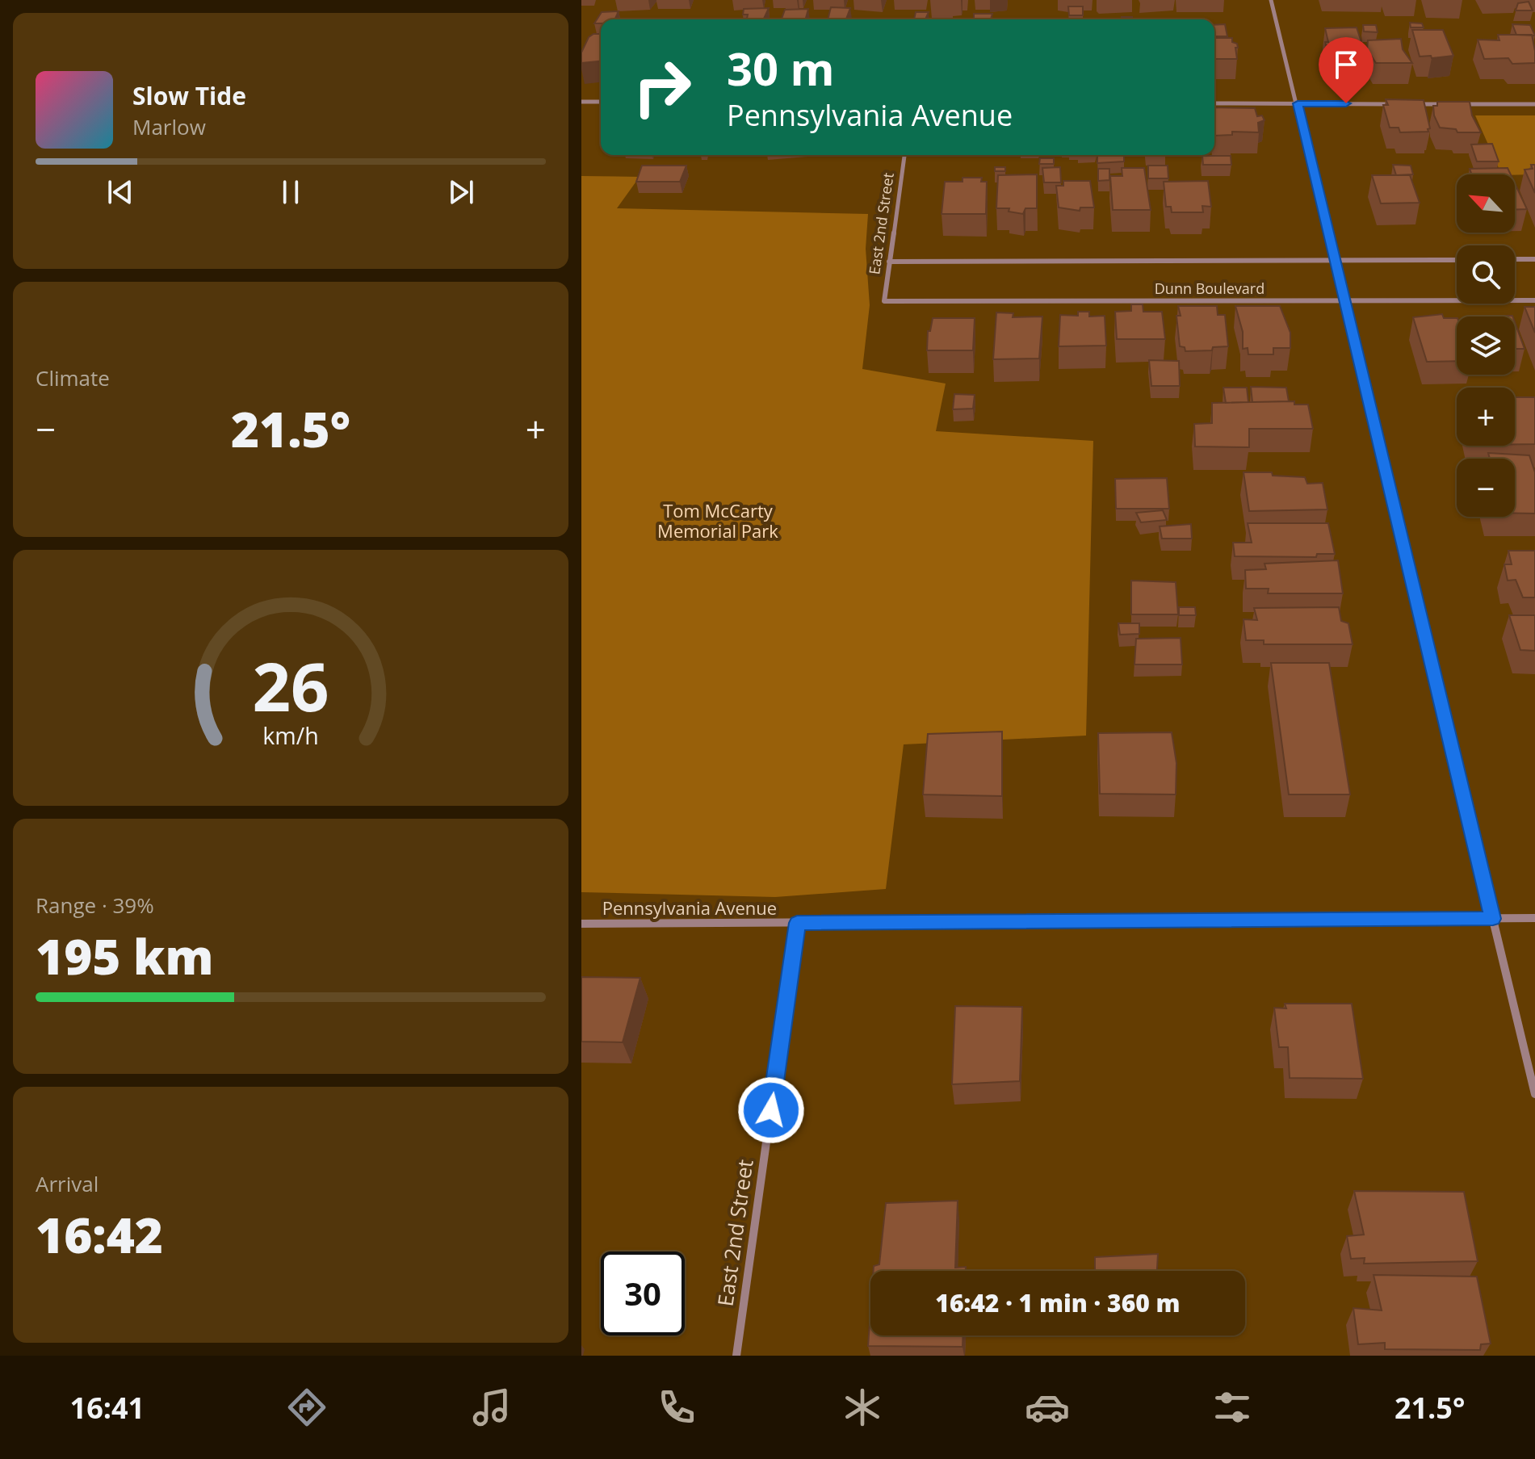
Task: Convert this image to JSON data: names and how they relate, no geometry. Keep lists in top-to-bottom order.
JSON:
{
  "streets": {
    "street": ["East 2nd Street", "Dunn Boulevard", "Pennsylvania Avenue"]
  },
  "crossings": [
    ["East 2nd Street", "Dunn Boulevard"],
    ["East 2nd Street", "Pennsylvania Avenue"]
  ],
  "parks": ["Tom McCarty Memorial Park"],
  "north": "top left",
  "page": {
    "turn": ["30 m", "Pennsylvania Avenue"],
    "song": ["Slow Tide", "Marlow"],
    "map_buttons": ["+", "−"],
    "tile": [
      "Climate",
      ["Range · 39%", "195 km"],
      ["Arrival", "16:42"]
    ],
    "heat": ["−", "21.5°", "+"],
    "limit": "30",
    "trip": "16:42 · 1 min · 360 m",
    "tabs": ["16:41", "21.5°"],
    "gauge": ["26", "km/h"]
  }
}
